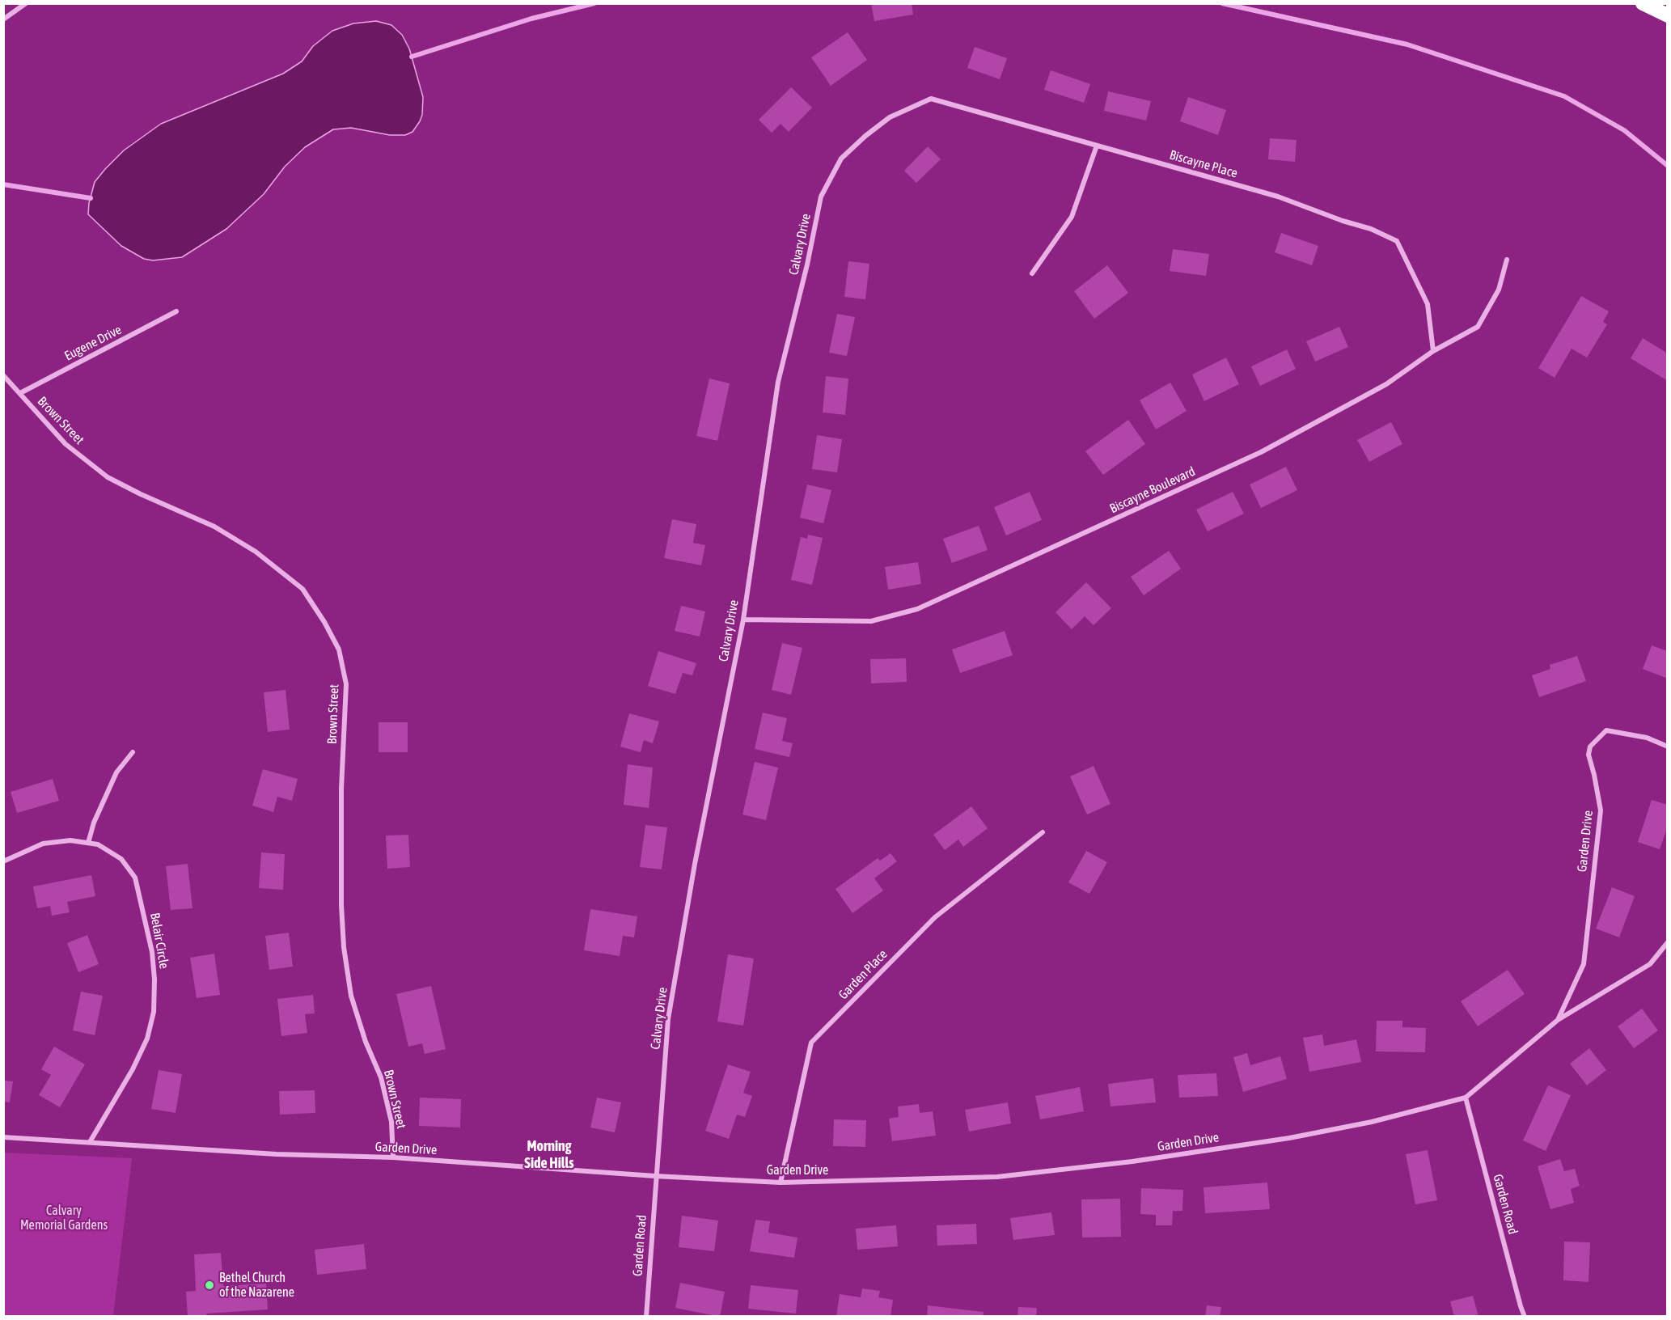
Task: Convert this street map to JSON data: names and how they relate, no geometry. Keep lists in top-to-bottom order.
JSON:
{
  "streets": {
    "street": [
      "Biscayne Place",
      "Calvary Drive",
      "Eugene Drive",
      "Brown Street",
      "Biscayne Boulevard",
      "Garden Drive",
      "Belair Circle",
      "Garden Place",
      "Garden Road"
    ]
  },
  "crossings": [
    ["Biscayne Place", "Calvary Drive"],
    ["Biscayne Place", "Biscayne Boulevard"],
    ["Calvary Drive", "Biscayne Boulevard"],
    ["Calvary Drive", "Garden Drive"],
    ["Calvary Drive", "Garden Road"],
    ["Eugene Drive", "Brown Street"],
    ["Brown Street", "Garden Drive"],
    ["Garden Drive", "Belair Circle"],
    ["Garden Drive", "Garden Place"],
    ["Garden Drive", "Garden Road"]
  ],
  "districts": ["Morning Side Hills"],
  "parks": ["Calvary Memorial Gardens"],
  "places": ["Bethel Church of the Nazarene"]
}
